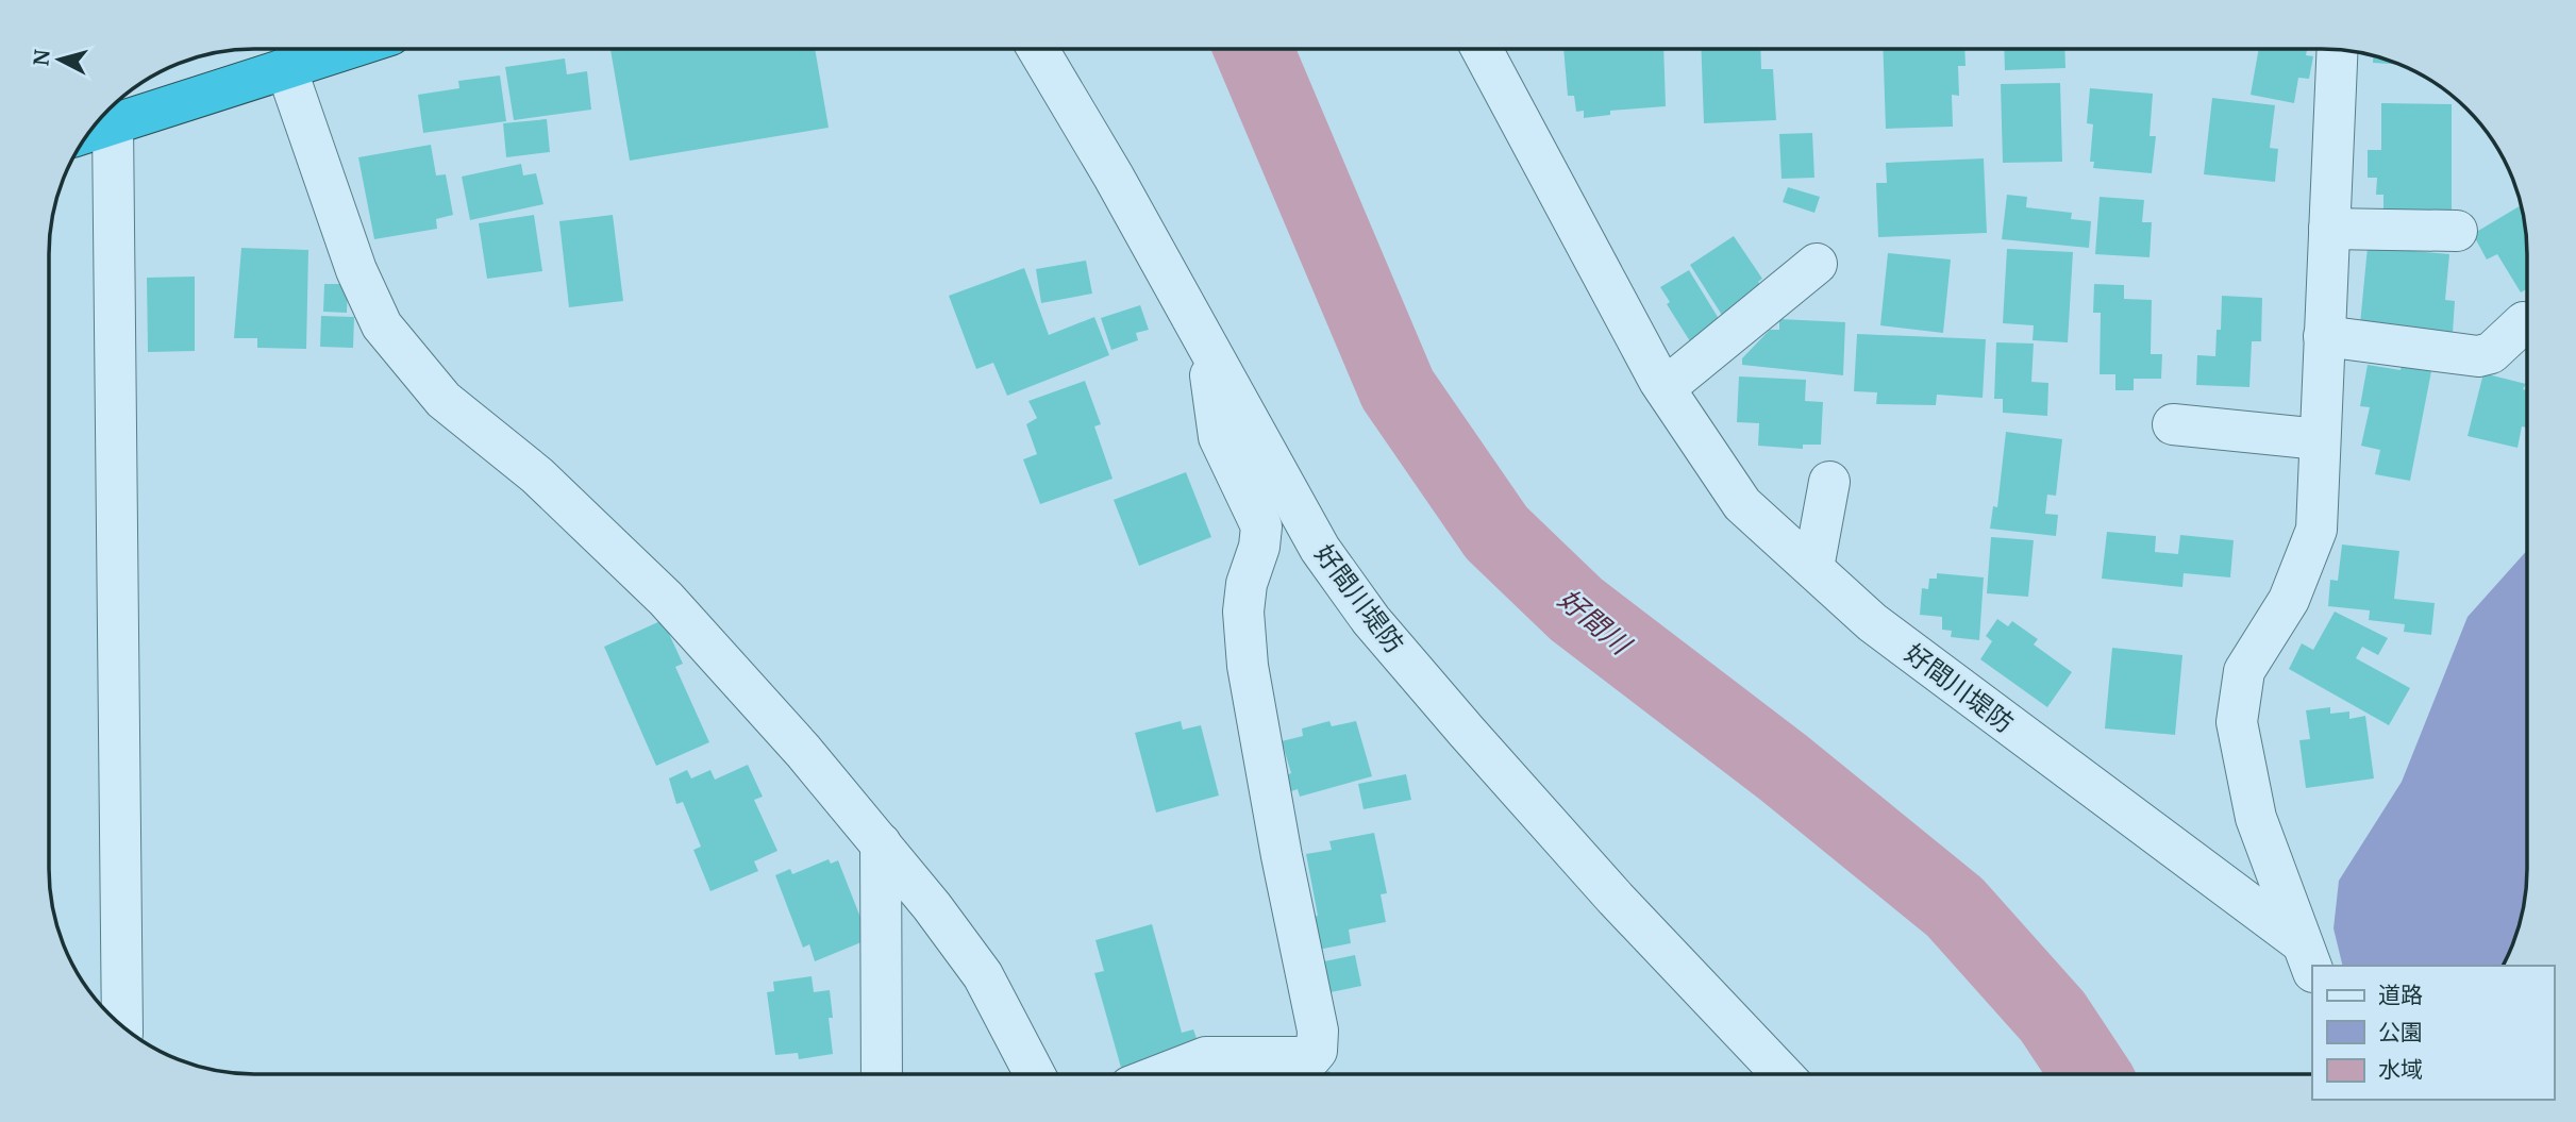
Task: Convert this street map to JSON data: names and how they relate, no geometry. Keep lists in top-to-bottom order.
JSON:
{
  "streets": {
    "street": ["好間川堤防"]
  },
  "water": ["好間川"],
  "legend": ["道路", "公園", "水域"],
  "north": "left"
}
